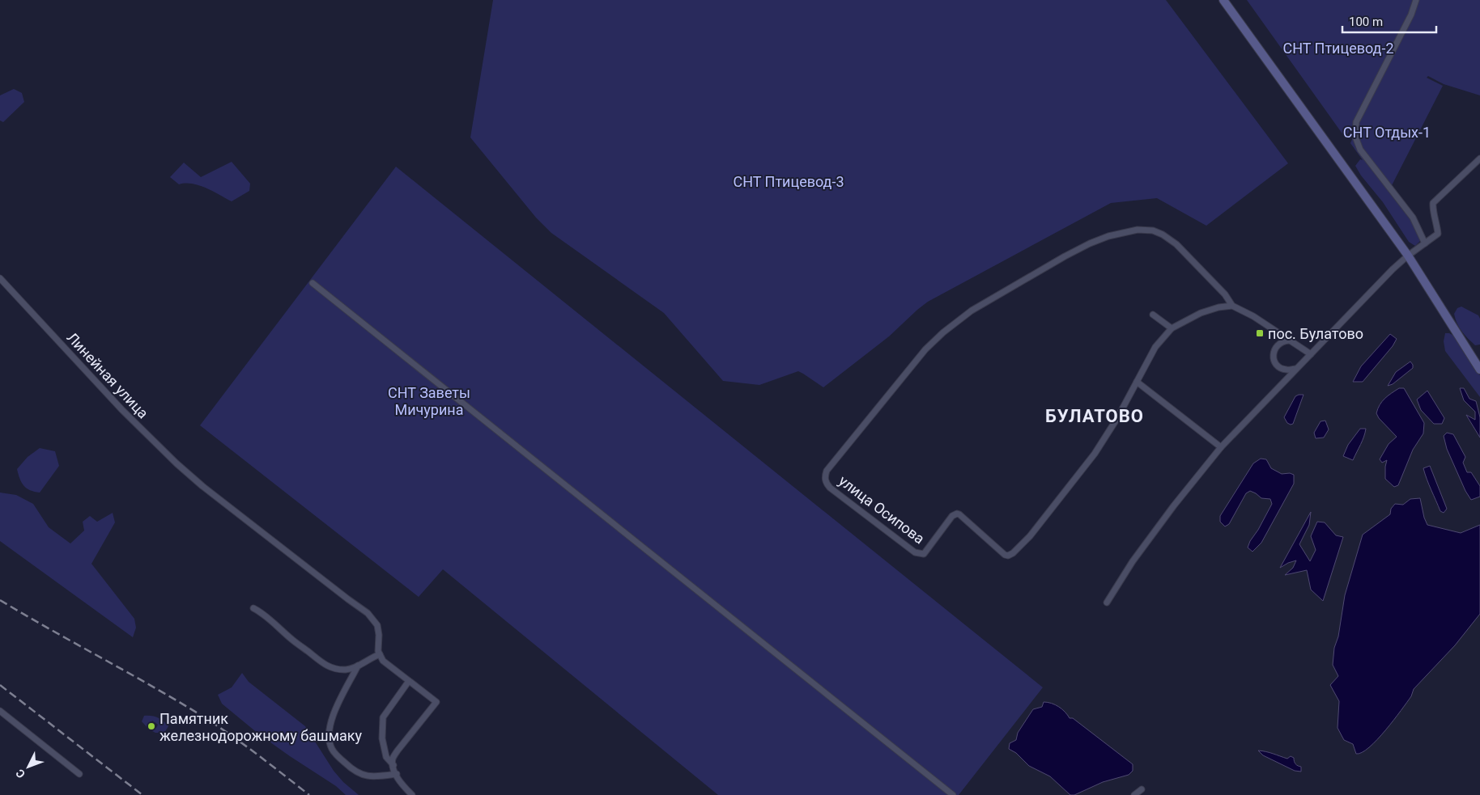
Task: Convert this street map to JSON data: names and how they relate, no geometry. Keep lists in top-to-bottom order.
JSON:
{
  "streets": {
    "street": ["Линейная улица", "улица Осипова"]
  },
  "districts": ["БУЛАТОВО"],
  "parks": [
    "СНТ Птицевод-2",
    "СНТ Отдых-1",
    "СНТ Птицевод-3",
    "СНТ Заветы Мичурина"
  ],
  "places": {
    "transit": ["пос. Булатово"],
    "other": ["Памятник железнодорожному башмаку"]
  },
  "scale_bar": "100 m",
  "north": "bottom left"
}
